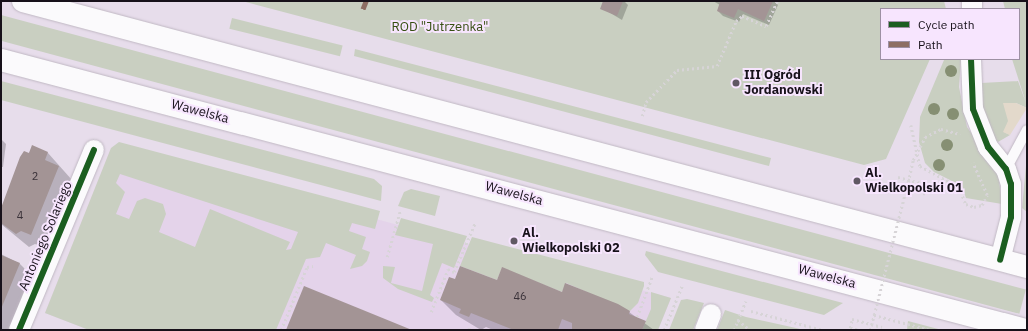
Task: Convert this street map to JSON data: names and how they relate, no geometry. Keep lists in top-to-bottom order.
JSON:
{
  "streets": {
    "main road": ["Wawelska"],
    "street": ["Antoniego Solariego"]
  },
  "parks": ["ROD \"Jutrzenka\""],
  "places": ["III Ogród Jordanowski", "Al. Wielkopolski 01", "Al. Wielkopolski 02"],
  "house_numbers": ["2", "4", "46"],
  "legend": ["Cycle path", "Path"]
}
